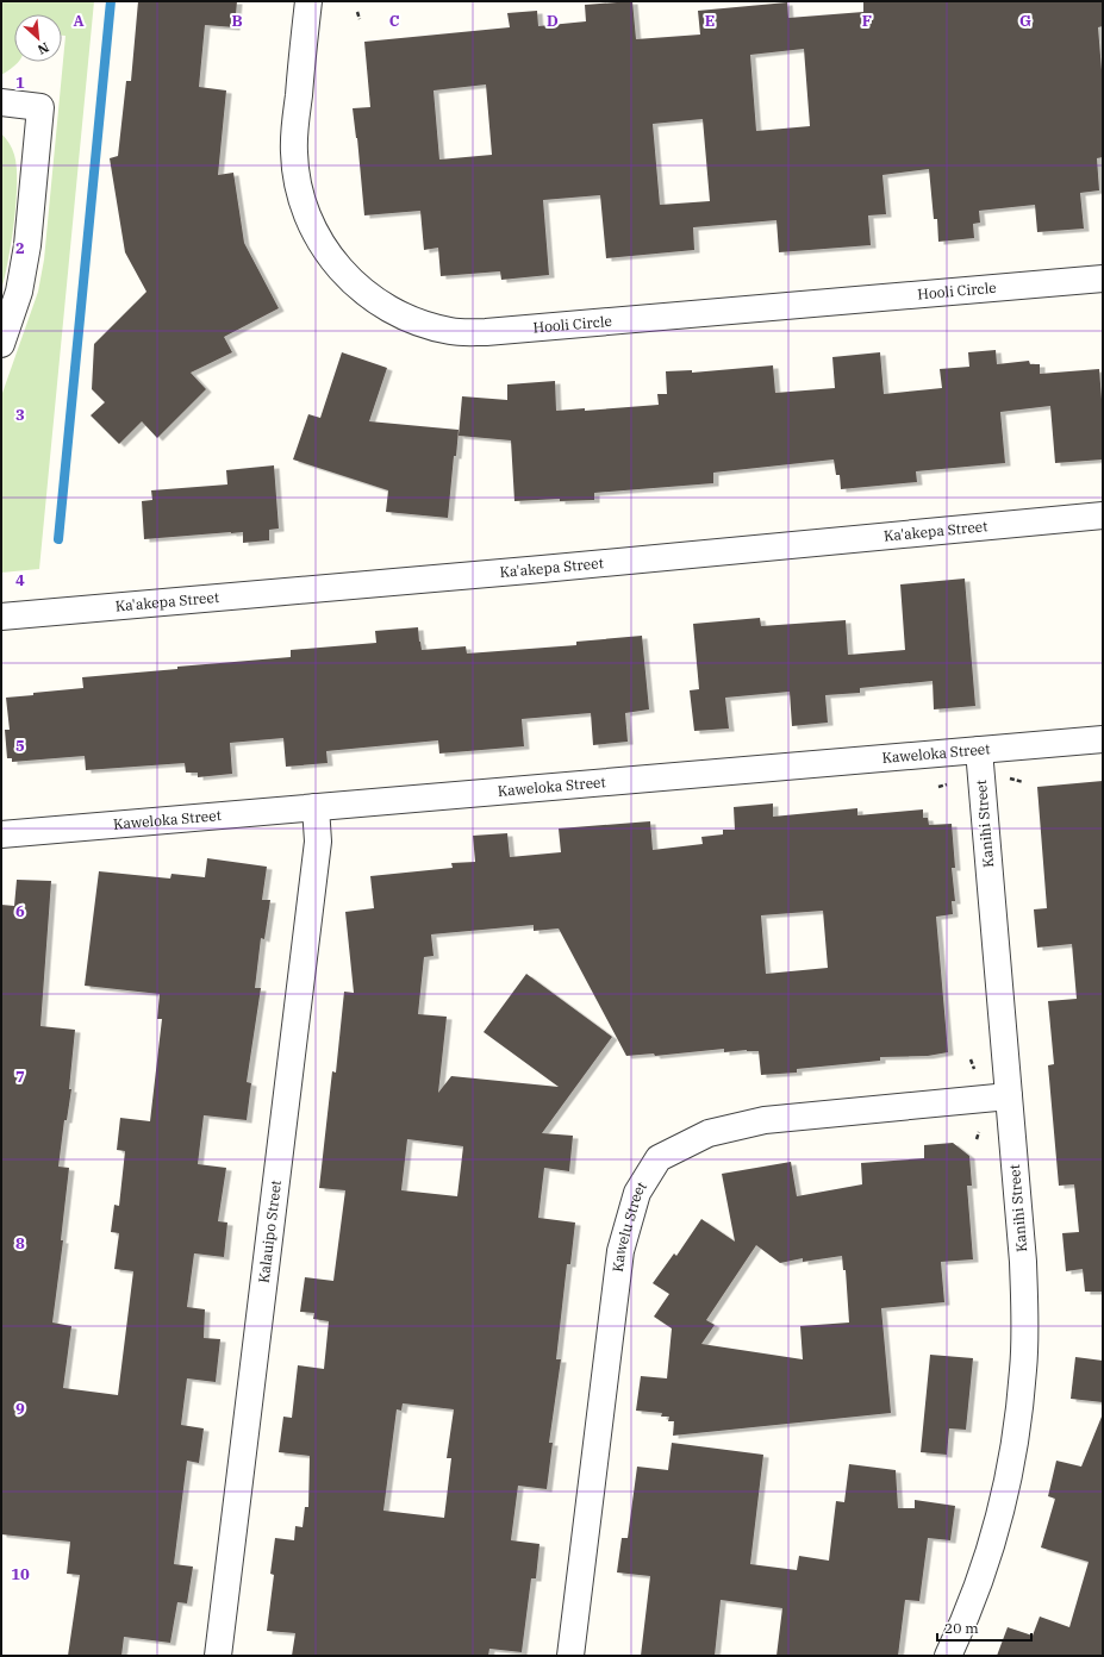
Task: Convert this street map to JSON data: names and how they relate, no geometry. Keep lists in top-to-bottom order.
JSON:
{
  "streets": {
    "street": [
      "Hooli Circle",
      "Ka'akepa Street",
      "Kaweloka Street",
      "Kanihi Street",
      "Kawelu Street",
      "Kalauipo Street"
    ]
  },
  "crossings": [
    ["Kaweloka Street", "Kanihi Street"],
    ["Kaweloka Street", "Kalauipo Street"],
    ["Kanihi Street", "Kawelu Street"]
  ],
  "scale_bar": "20 m",
  "north": "bottom right",
  "grid": {
    "columns": [
      "A",
      "B",
      "C",
      "D",
      "E",
      "F",
      "G"
    ],
    "rows": [
      "1",
      "2",
      "3",
      "4",
      "5",
      "6",
      "7",
      "8",
      "9",
      "10"
    ]
  }
}
